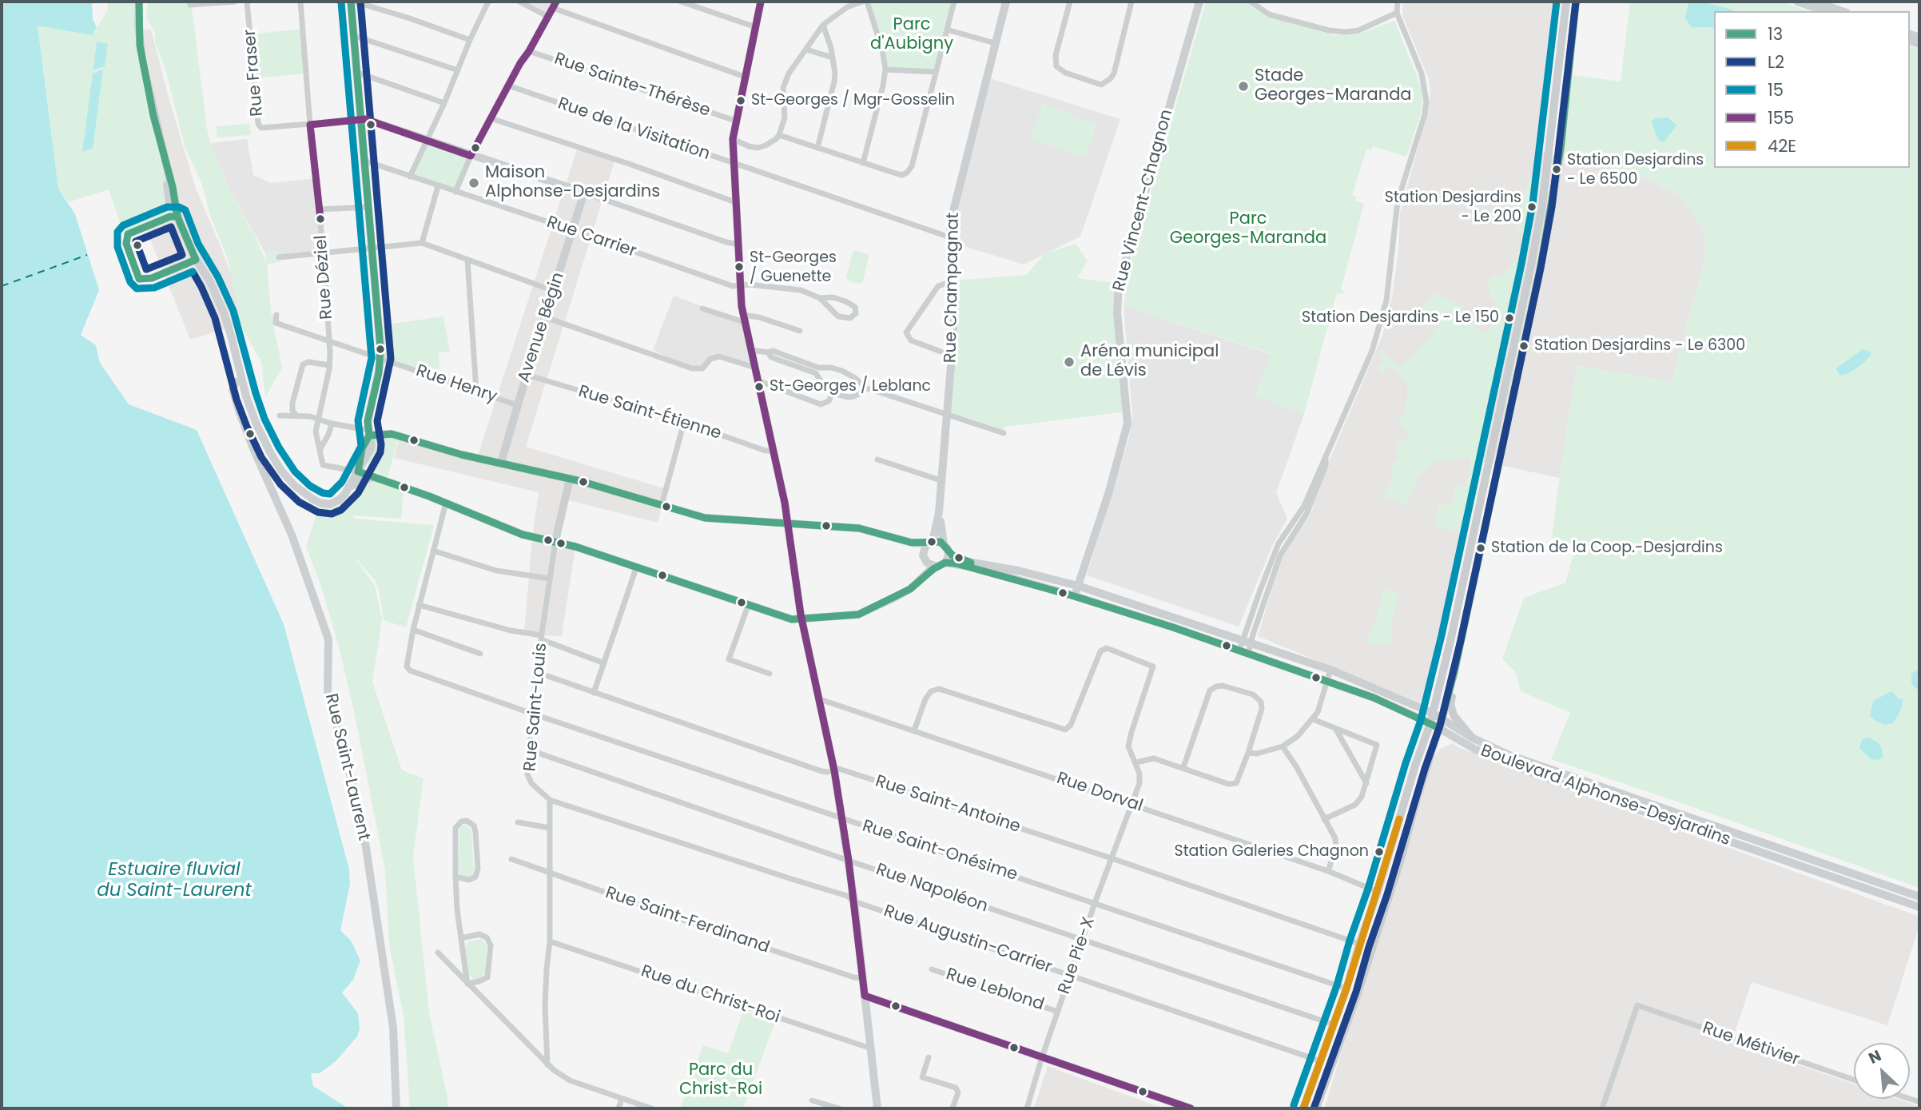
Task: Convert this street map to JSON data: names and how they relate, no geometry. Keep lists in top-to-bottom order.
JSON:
{
  "streets": {
    "street": [
      "Rue Fraser",
      "Rue Sainte-Thérèse",
      "Rue de la Visitation",
      "Rue Vincent-Chagnon",
      "Rue Carrier",
      "Rue Déziel",
      "Rue Champagnat",
      "Avenue Bégin",
      "Rue Henry",
      "Rue Saint-Étienne",
      "Rue Saint-Louis",
      "Rue Saint-Laurent",
      "Rue Dorval",
      "Boulevard Alphonse-Desjardins",
      "Rue Saint-Antoine",
      "Rue Saint-Onésime",
      "Rue Napoléon",
      "Rue Saint-Ferdinand",
      "Rue Augustin-Carrier",
      "Rue Pie-X",
      "Rue Leblond",
      "Rue du Christ-Roi",
      "Rue Métivier"
    ]
  },
  "crossings": [
    ["Rue Fraser", "Rue Déziel"],
    ["Rue de la Visitation", "Rue Champagnat"],
    ["Rue Vincent-Chagnon", "Boulevard Alphonse-Desjardins"],
    ["Rue Carrier", "Avenue Bégin"],
    ["Rue Déziel", "Rue Henry"],
    ["Rue Champagnat", "Boulevard Alphonse-Desjardins"],
    ["Avenue Bégin", "Rue Henry"],
    ["Avenue Bégin", "Rue Saint-Étienne"],
    ["Rue Saint-Louis", "Rue Saint-Antoine"],
    ["Rue Saint-Louis", "Rue Saint-Onésime"],
    ["Rue Saint-Louis", "Rue Napoléon"],
    ["Rue Saint-Louis", "Rue Augustin-Carrier"],
    ["Rue Dorval", "Rue Pie-X"],
    ["Rue Saint-Antoine", "Rue Pie-X"],
    ["Rue Saint-Onésime", "Rue Pie-X"],
    ["Rue Napoléon", "Rue Pie-X"],
    ["Rue Augustin-Carrier", "Rue Pie-X"],
    ["Rue Pie-X", "Rue Leblond"]
  ],
  "water": ["Estuaire fluvial du Saint-Laurent"],
  "parks": ["Parc d'Aubigny", "Parc Georges-Maranda", "Parc du Christ-Roi"],
  "places": [
    "Stade Georges-Maranda",
    "St-Georges / Mgr-Gosselin",
    "Station Desjardins - Le 6500",
    "Maison Alphonse-Desjardins",
    "Station Desjardins - Le 200",
    "St-Georges / Guenette",
    "Station Desjardins - Le 150",
    "Station Desjardins - Le 6300",
    "Aréna municipal de Lévis",
    "St-Georges / Leblanc",
    "Station de la Coop.-Desjardins",
    "Station Galeries Chagnon"
  ],
  "lines": [
    "transit line 13",
    "transit line L2",
    "transit line 15",
    "transit line 155",
    "transit line 42E"
  ],
  "legend": [
    "13",
    "L2",
    "15",
    "155",
    "42E"
  ],
  "north": "top left"
}
